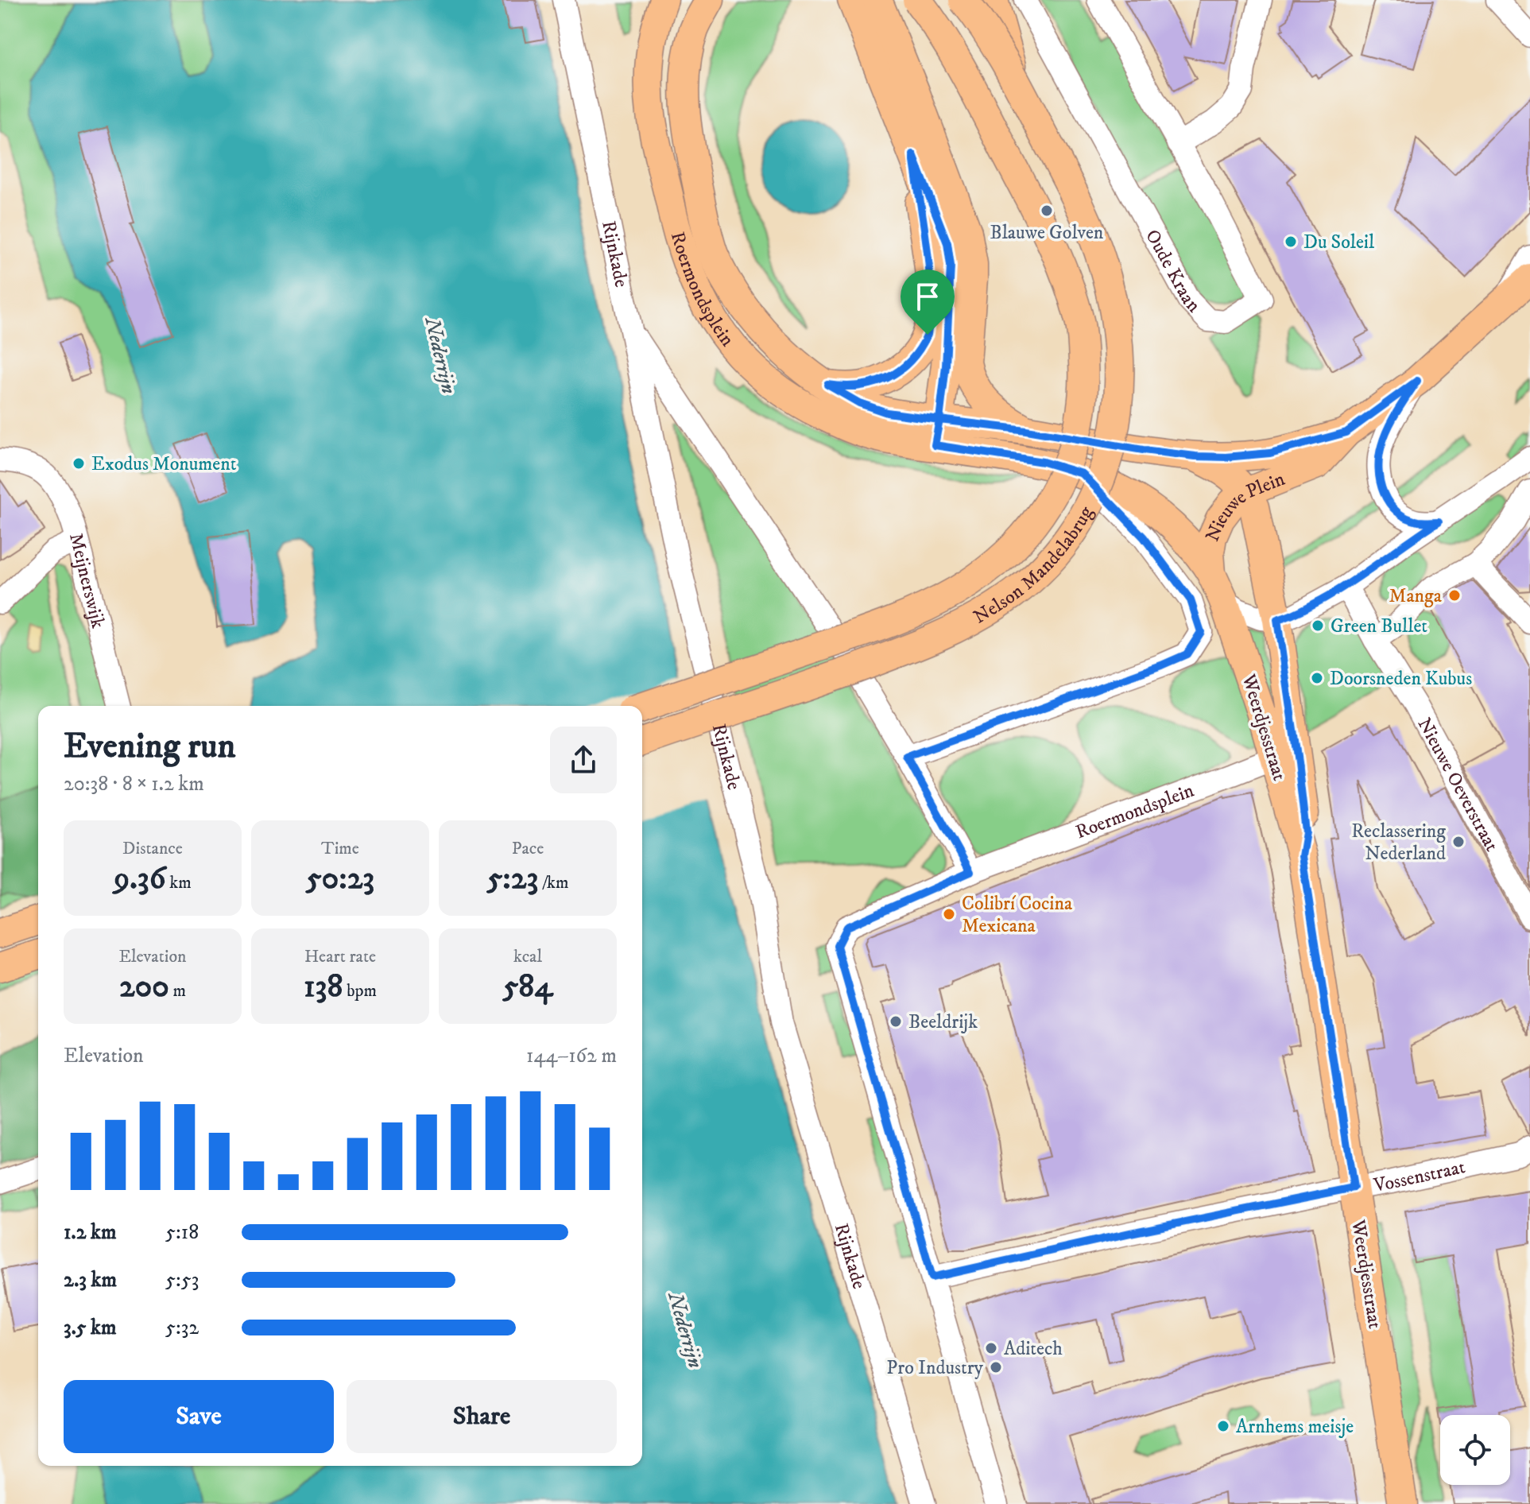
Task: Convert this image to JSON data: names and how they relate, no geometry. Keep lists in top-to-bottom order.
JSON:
{
  "streets": {
    "main road": [
      "Roermondsplein",
      "Nieuwe Plein",
      "Nelson Mandelabrug",
      "Weerdjesstraat"
    ],
    "street": [
      "Rijnkade",
      "Oude Kraan",
      "Meijnerswijk",
      "Nieuwe Oeverstraat",
      "Vossenstraat"
    ]
  },
  "crossings": [
    ["Roermondsplein", "Nieuwe Plein"],
    ["Roermondsplein", "Weerdjesstraat"],
    ["Nieuwe Plein", "Weerdjesstraat"],
    ["Weerdjesstraat", "Vossenstraat"]
  ],
  "water": ["Nederrijn"],
  "places": [
    "Blauwe Golven",
    "Du Soleil",
    "Exodus Monument",
    "Manga",
    "Green Bullet",
    "Doorsneden Kubus",
    "Reclassering Nederland",
    "Colibrí Cocina Mexicana",
    "Beeldrijk",
    "Aditech",
    "Pro Industry",
    "Arnhems meisje"
  ],
  "page": {
    "heading": ["Evening run", "20:38 · 8 × 1.2 km"],
    "stats": [
      ["Distance", "9.36 km"],
      ["Time", "50:23"],
      ["Pace", "5:23 /km"],
      ["Elevation", "200 m"],
      ["Heart rate", "138 bpm"],
      ["kcal", "584"]
    ],
    "chart": ["Elevation", "144–162 m"],
    "list": [
      {
        "name": "1.2 km",
        "note": "5:18"
      },
      {
        "name": "2.3 km",
        "note": "5:53"
      },
      {
        "name": "3.5 km",
        "note": "5:32"
      }
    ],
    "buttons": ["Save", "Share"]
  }
}
